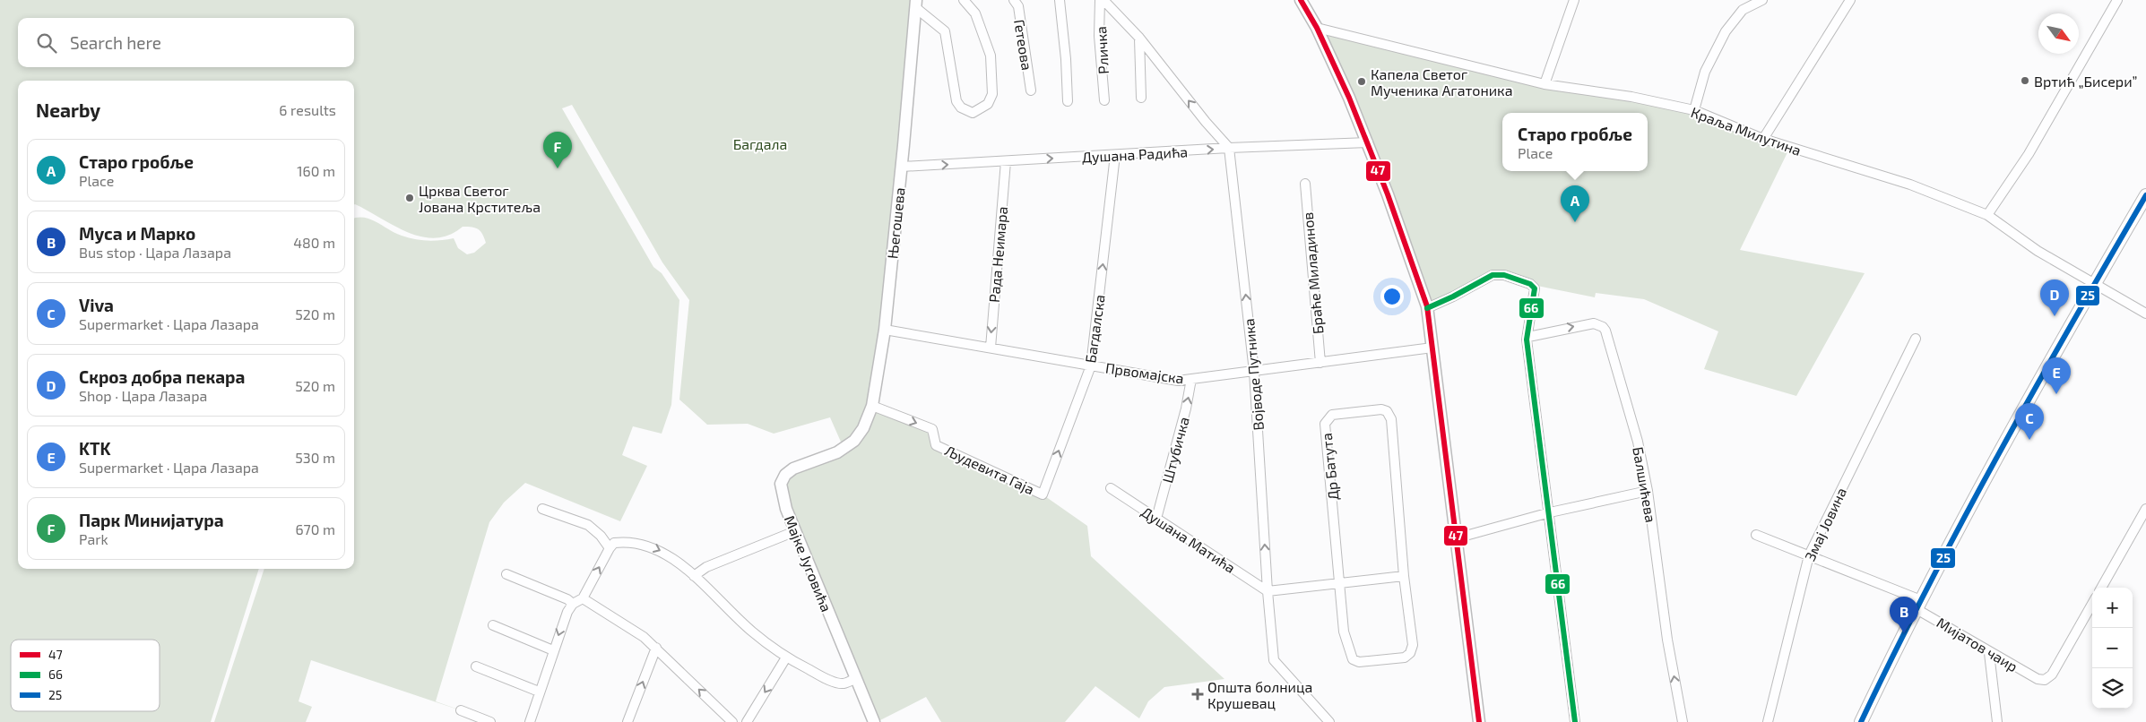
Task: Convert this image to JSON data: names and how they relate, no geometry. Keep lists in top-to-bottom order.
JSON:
{
  "streets": {
    "street": [
      "Гетеова",
      "Рличка",
      "Краља Милутина",
      "Душана Радића",
      "Његошева",
      "Рада Неимара",
      "Браће Миладинов",
      "Багдалска",
      "Првомајска",
      "Војводе Путника",
      "Штубичка",
      "Др Батута",
      "Људевита Гаја",
      "Балшићева",
      "Змај Јовина",
      "Душана Матића",
      "Мајке Југовића",
      "Мијатов чаир"
    ]
  },
  "crossings": [
    ["Душана Радића", "Његошева"],
    ["Душана Радића", "Рада Неимара"],
    ["Душана Радића", "Багдалска"],
    ["Душана Радића", "Војводе Путника"],
    ["Његошева", "Првомајска"],
    ["Његошева", "Људевита Гаја"],
    ["Његошева", "Мајке Југовића"],
    ["Рада Неимара", "Првомајска"],
    ["Браће Миладинов", "Првомајска"],
    ["Багдалска", "Првомајска"],
    ["Багдалска", "Људевита Гаја"],
    ["Првомајска", "Војводе Путника"],
    ["Првомајска", "Штубичка"],
    ["Војводе Путника", "Душана Матића"],
    ["Штубичка", "Душана Матића"],
    ["Змај Јовина", "Мијатов чаир"]
  ],
  "one_way": [
    "Душана Радића",
    "Рада Неимара",
    "Багдалска",
    "Војводе Путника",
    "Штубичка",
    "Људевита Гаја"
  ],
  "parks": ["Багдала"],
  "places": {
    "other": ["Вртић „Бисери”", "Капела Светог Мученика Агатоника", "Црква Светог Јована Крститеља"],
    "health": ["Општа болница Крушевац"]
  },
  "lines": ["transit line 47", "transit line 25", "transit line 66"],
  "legend": ["47", "66", "25"],
  "north": "bottom right",
  "page": {
    "search": "Search here",
    "heading": ["Nearby", "6 results"],
    "popup": ["Старо гробље", "Place"],
    "pins": [
      "F",
      "A",
      "D",
      "E",
      "C",
      "B"
    ],
    "list": [
      {
        "mark": "A",
        "name": "Старо гробље",
        "note": "Place",
        "value": "160 m"
      },
      {
        "mark": "B",
        "name": "Муса и Марко",
        "note": "Bus stop · Цара Лазара",
        "value": "480 m"
      },
      {
        "mark": "C",
        "name": "Viva",
        "note": "Supermarket · Цара Лазара",
        "value": "520 m"
      },
      {
        "mark": "D",
        "name": "Скроз добра пекара",
        "note": "Shop · Цара Лазара",
        "value": "520 m"
      },
      {
        "mark": "E",
        "name": "KTK",
        "note": "Supermarket · Цара Лазара",
        "value": "530 m"
      },
      {
        "mark": "F",
        "name": "Парк Минијатура",
        "note": "Park",
        "value": "670 m"
      }
    ],
    "map_buttons": ["+", "−"]
  }
}
